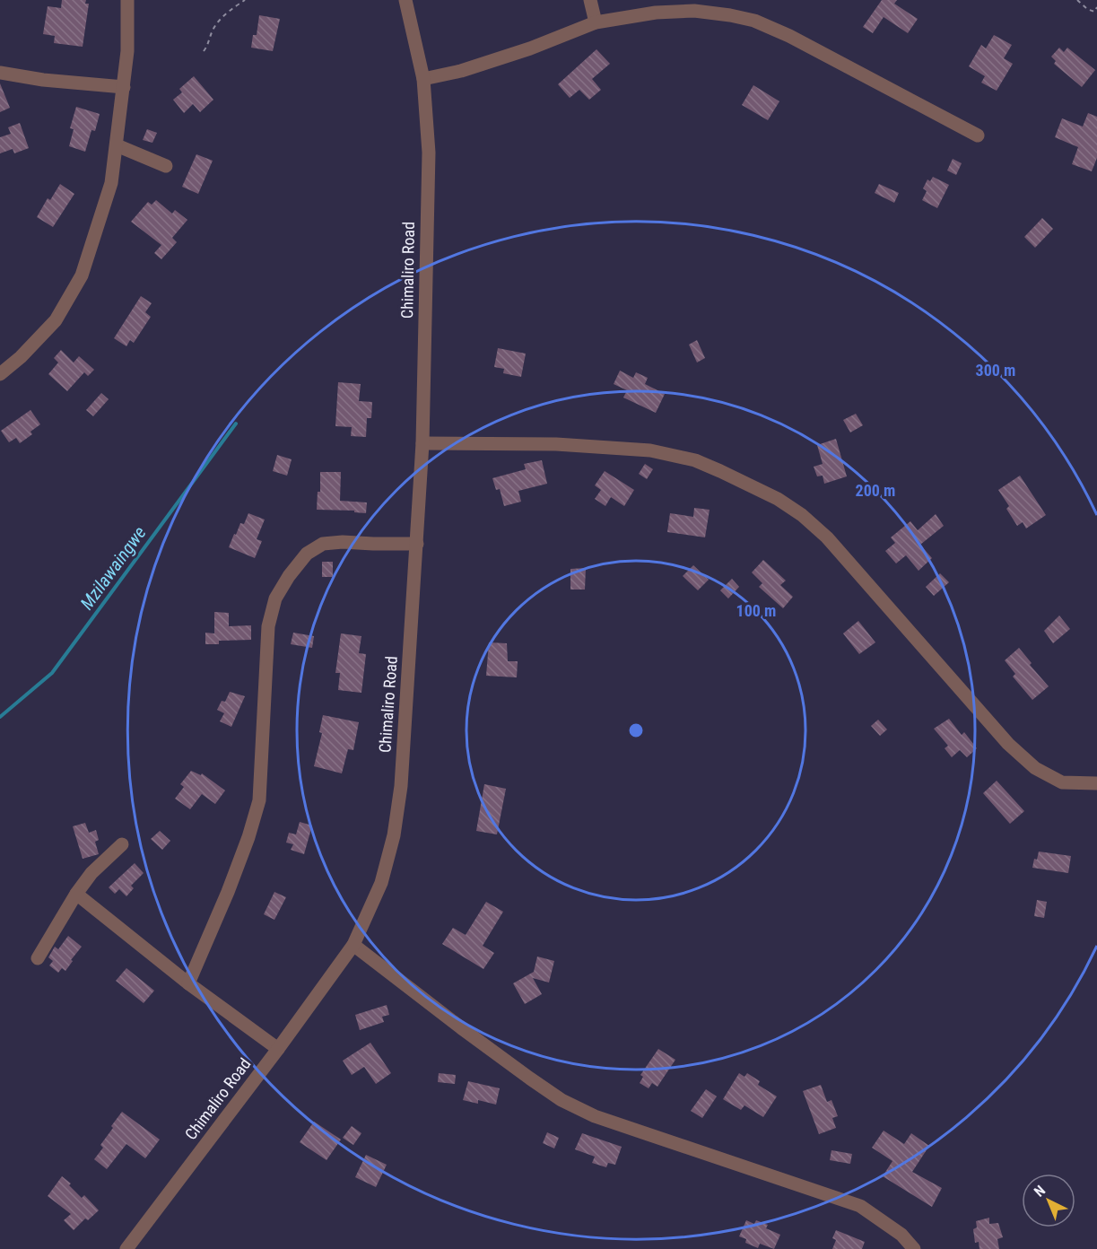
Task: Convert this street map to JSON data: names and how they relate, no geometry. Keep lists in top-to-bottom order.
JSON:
{
  "streets": {
    "street": ["Chimaliro Road"]
  },
  "water": ["Mzilawaingwe"],
  "north": "top left",
  "rings": ["300 m", "200 m", "100 m"]
}
